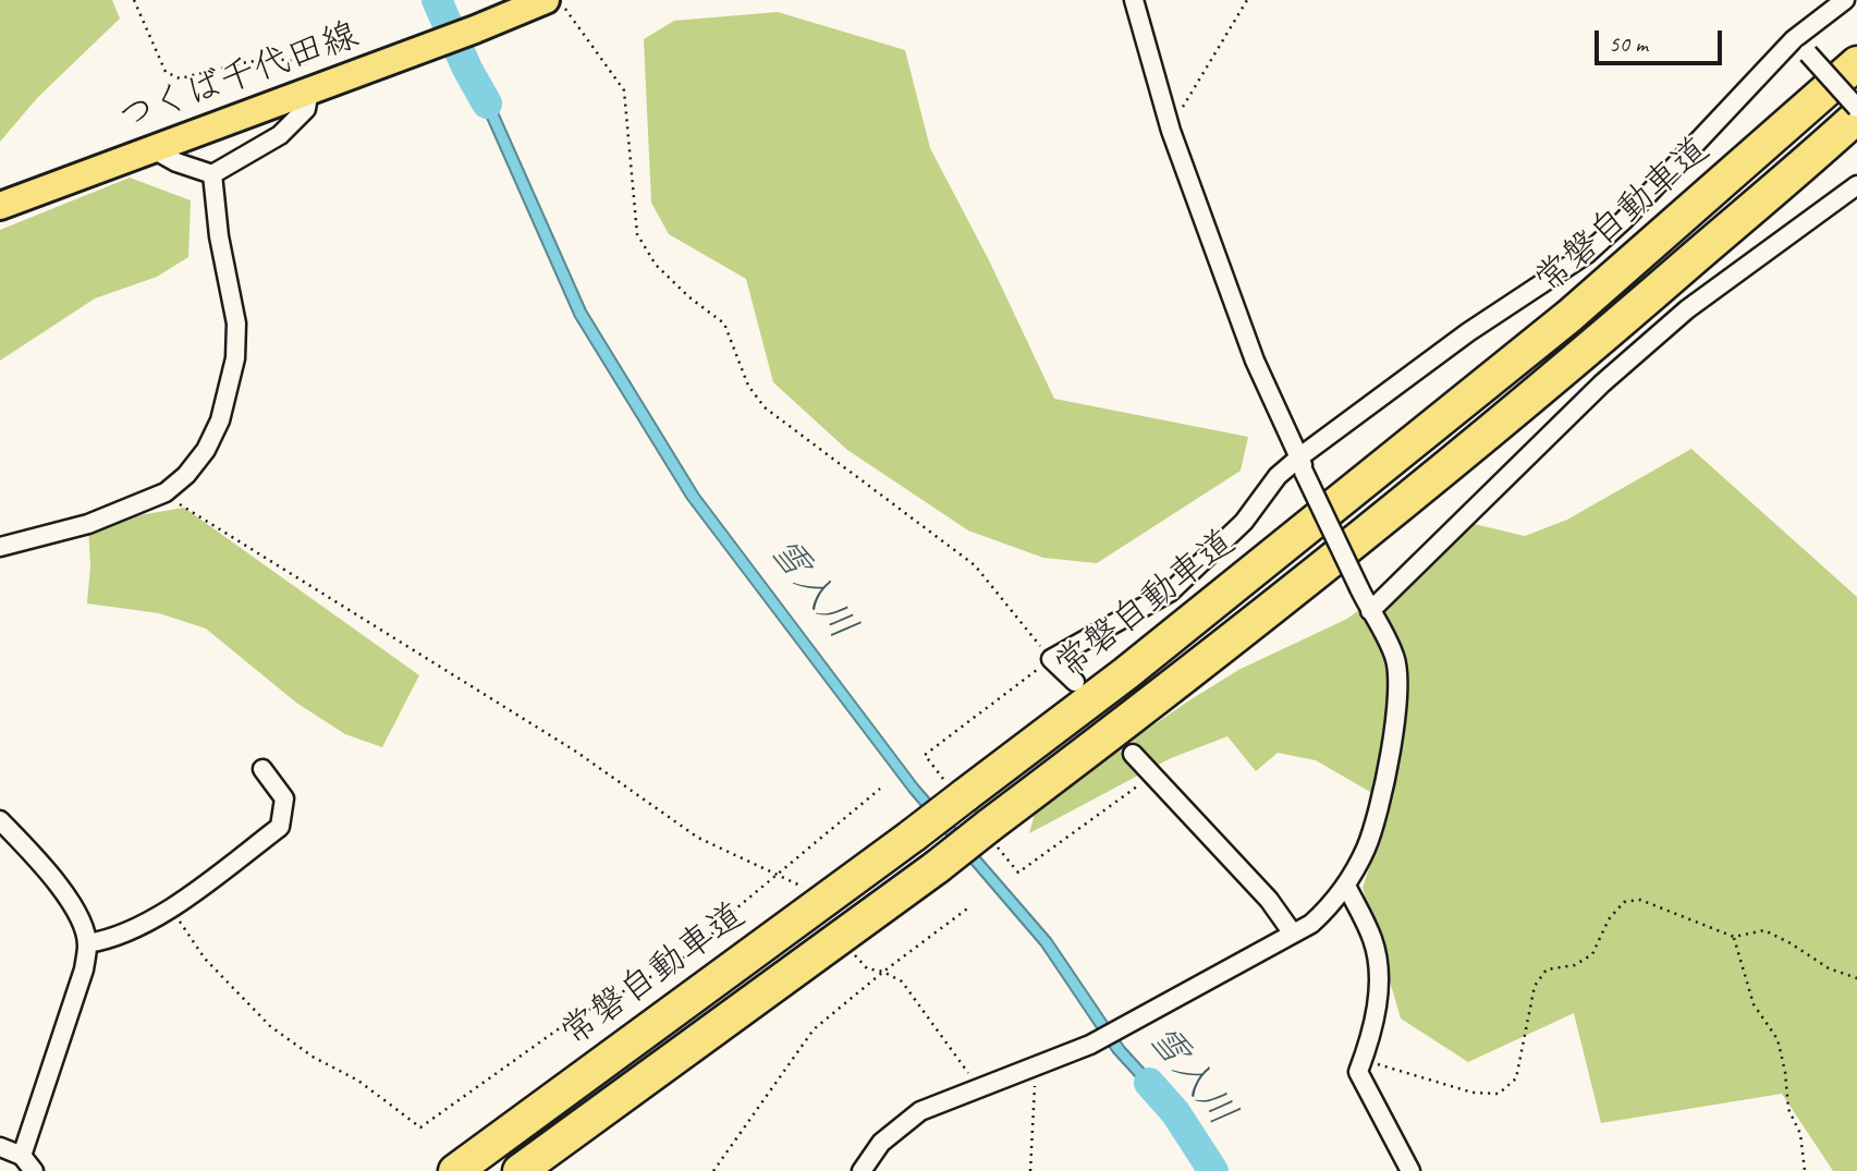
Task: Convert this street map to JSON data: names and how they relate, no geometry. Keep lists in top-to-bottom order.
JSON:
{
  "streets": {
    "highway": ["常磐自動車道"],
    "main road": ["つくば千代田線"]
  },
  "water": ["雪入川"],
  "scale_bar": "50 m"
}
